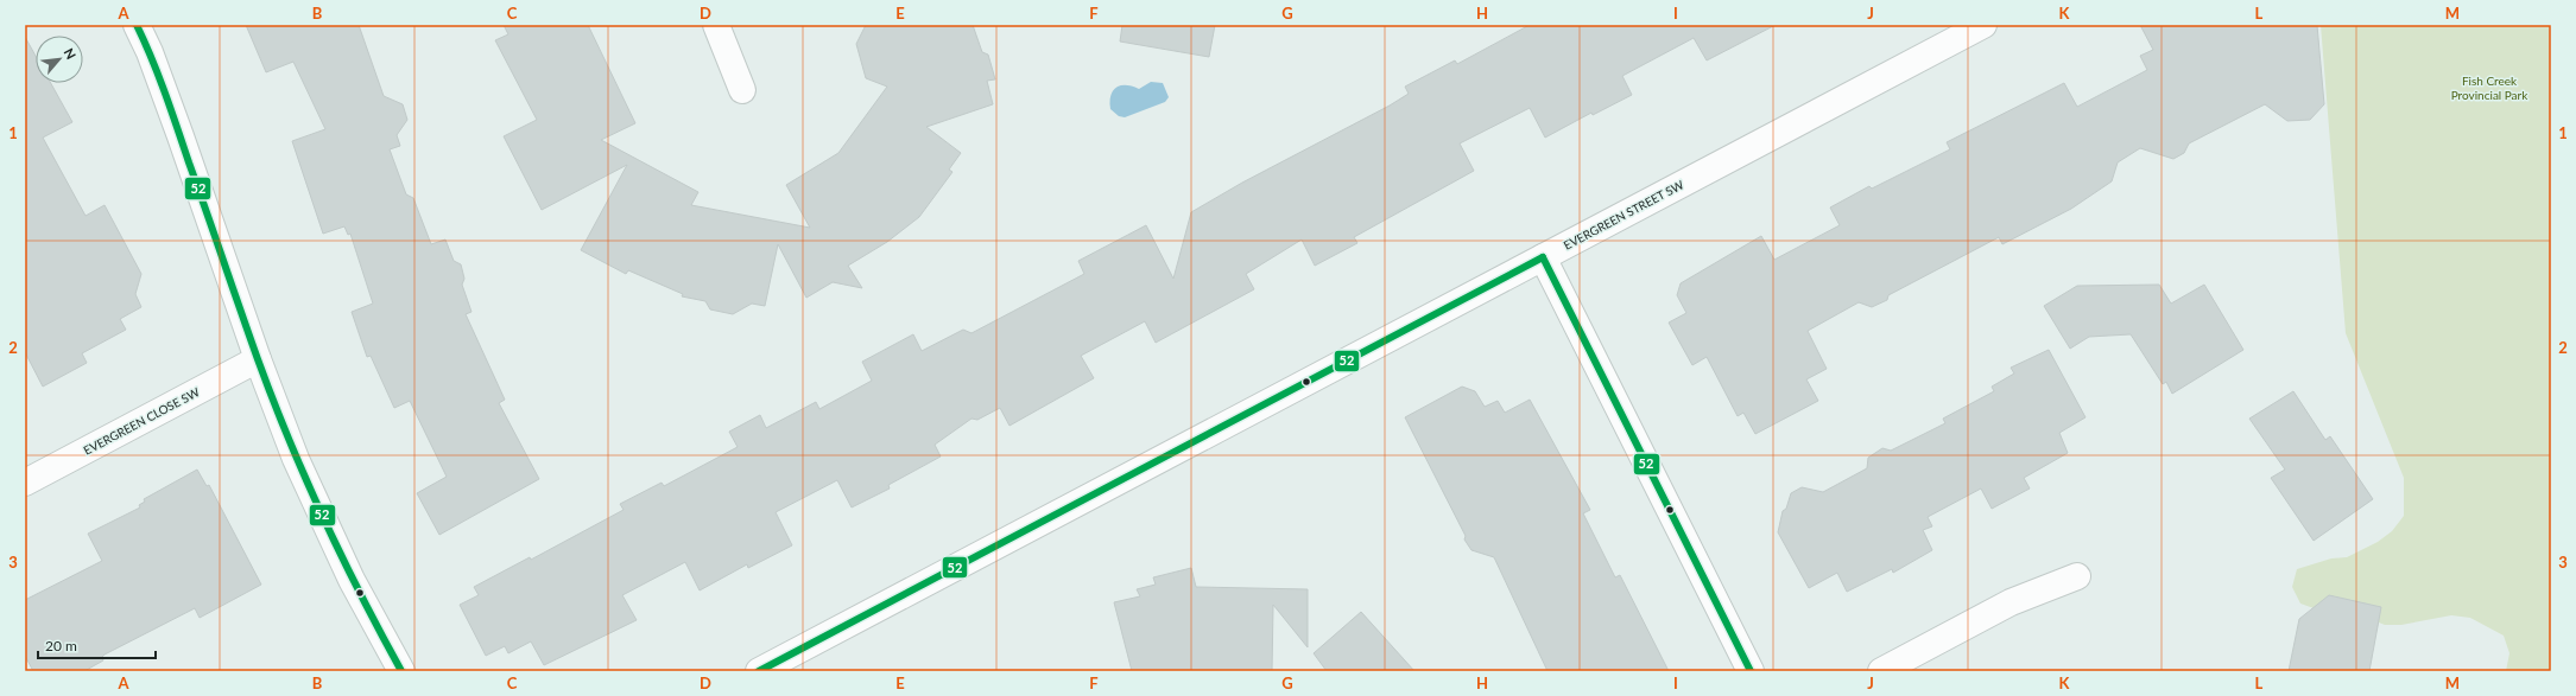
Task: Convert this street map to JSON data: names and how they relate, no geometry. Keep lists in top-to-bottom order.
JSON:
{
  "streets": {
    "street": ["EVERGREEN STREET SW", "EVERGREEN CLOSE SW"]
  },
  "parks": ["Fish Creek Provincial Park"],
  "lines": ["transit line 52"],
  "scale_bar": "20 m",
  "north": "top right",
  "grid": {
    "columns": [
      "A",
      "B",
      "C",
      "D",
      "E",
      "F",
      "G",
      "H",
      "I",
      "J",
      "K",
      "L",
      "M"
    ],
    "rows": ["1", "2", "3"]
  }
}
